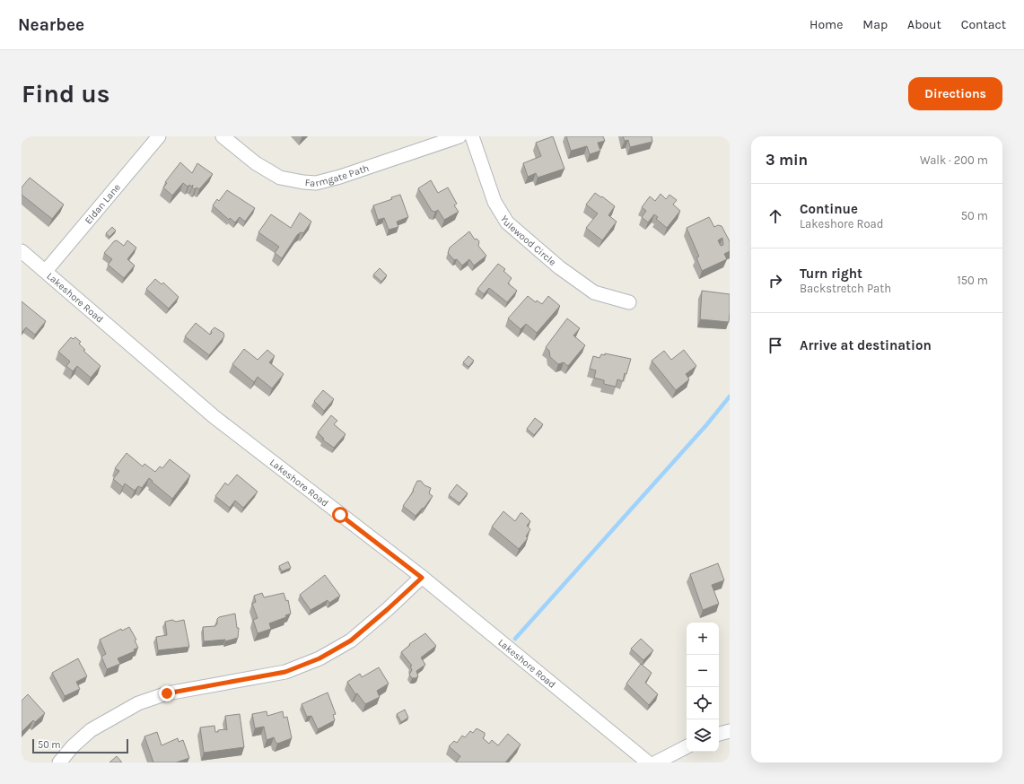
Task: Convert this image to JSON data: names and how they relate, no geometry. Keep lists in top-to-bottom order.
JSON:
{
  "streets": {
    "street": [
      "Farmgate Path",
      "Eldan Lane",
      "Yulewood Circle",
      "Lakeshore Road"
    ]
  },
  "crossings": [
    ["Eldan Lane", "Lakeshore Road"]
  ],
  "scale_bar": "50 m",
  "page": {
    "header": "Nearbee",
    "nav": [
      "Home",
      "Map",
      "About",
      "Contact"
    ],
    "buttons": "Directions",
    "title": "Find us",
    "heading": ["3 min", "Walk · 200 m"],
    "list": [
      ["Continue", "Lakeshore Road", "50 m"],
      ["Turn right", "Backstretch Path", "150 m"],
      "Arrive at destination"
    ],
    "map_buttons": ["+", "−"],
    "scale": "50 m"
  }
}
